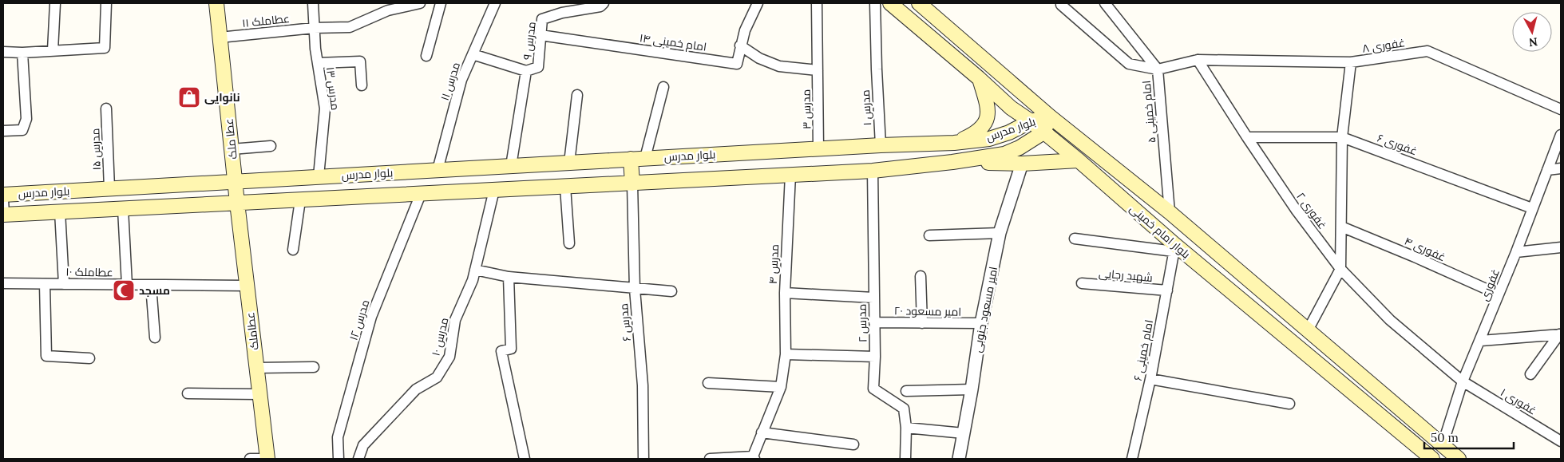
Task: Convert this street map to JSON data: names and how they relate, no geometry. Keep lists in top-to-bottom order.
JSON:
{
  "streets": {
    "main road": [
      "بلوار مدرس",
      "عطا ملک",
      "بلوار امام خمینی",
      "عطاملک"
    ],
    "street": [
      "عطاملک ۱۱",
      "مدرس ۹",
      "امام خمینی ۱۴",
      "غفوری ۸",
      "مدرس ۱۱",
      "مدرس ۱۳",
      "مدرس ۱",
      "مدرس ۳",
      "امام خمینی ۵",
      "غفوری ۶",
      "مدرس ۱۵",
      "غفوری ۲",
      "غفوری ۴",
      "مدرس ۴",
      "عطاملک ۱۰",
      "شهید رجایی",
      "غفوری",
      "امیر مسعود جنوبی",
      "امیر مسعود ۲۰",
      "مدرس ۱۲",
      "مدرس ۶",
      "مدرس ۲",
      "مدرس ۱۰",
      "امام خمینی ۶",
      "غفوری ۱"
    ]
  },
  "crossings": [
    ["عطاملک ۱۱", "مدرس ۱۳"],
    ["عطاملک ۱۱", "عطا ملک"],
    ["مدرس ۹", "امام خمینی ۱۴"],
    ["مدرس ۹", "بلوار مدرس"],
    ["غفوری ۸", "غفوری ۲"],
    ["مدرس ۱۱", "بلوار مدرس"],
    ["مدرس ۱۳", "بلوار مدرس"],
    ["مدرس ۱", "بلوار مدرس"],
    ["مدرس ۳", "بلوار مدرس"],
    ["امام خمینی ۵", "بلوار امام خمینی"],
    ["بلوار مدرس", "عطا ملک"],
    ["بلوار مدرس", "مدرس ۱۵"],
    ["بلوار مدرس", "بلوار امام خمینی"],
    ["بلوار مدرس", "مدرس ۴"],
    ["بلوار مدرس", "مدرس ۱۲"],
    ["بلوار مدرس", "مدرس ۶"],
    ["بلوار مدرس", "مدرس ۲"],
    ["بلوار مدرس", "عطاملک"],
    ["بلوار مدرس", "مدرس ۱۰"],
    ["عطا ملک", "عطاملک"],
    ["غفوری ۶", "غفوری ۲"],
    ["غفوری ۶", "غفوری"],
    ["غفوری ۲", "غفوری"],
    ["غفوری ۲", "غفوری ۱"],
    ["بلوار امام خمینی", "غفوری"],
    ["بلوار امام خمینی", "امام خمینی ۶"],
    ["غفوری ۴", "غفوری"],
    ["عطاملک ۱۰", "عطاملک"],
    ["شهید رجایی", "امام خمینی ۶"],
    ["غفوری", "غفوری ۱"],
    ["امیر مسعود جنوبی", "امیر مسعود ۲۰"],
    ["امیر مسعود ۲۰", "مدرس ۲"]
  ],
  "places": {
    "shop": ["نانوایی"],
    "mosque": ["مسجد"]
  },
  "scale_bar": "50 m",
  "north": "bottom"
}
